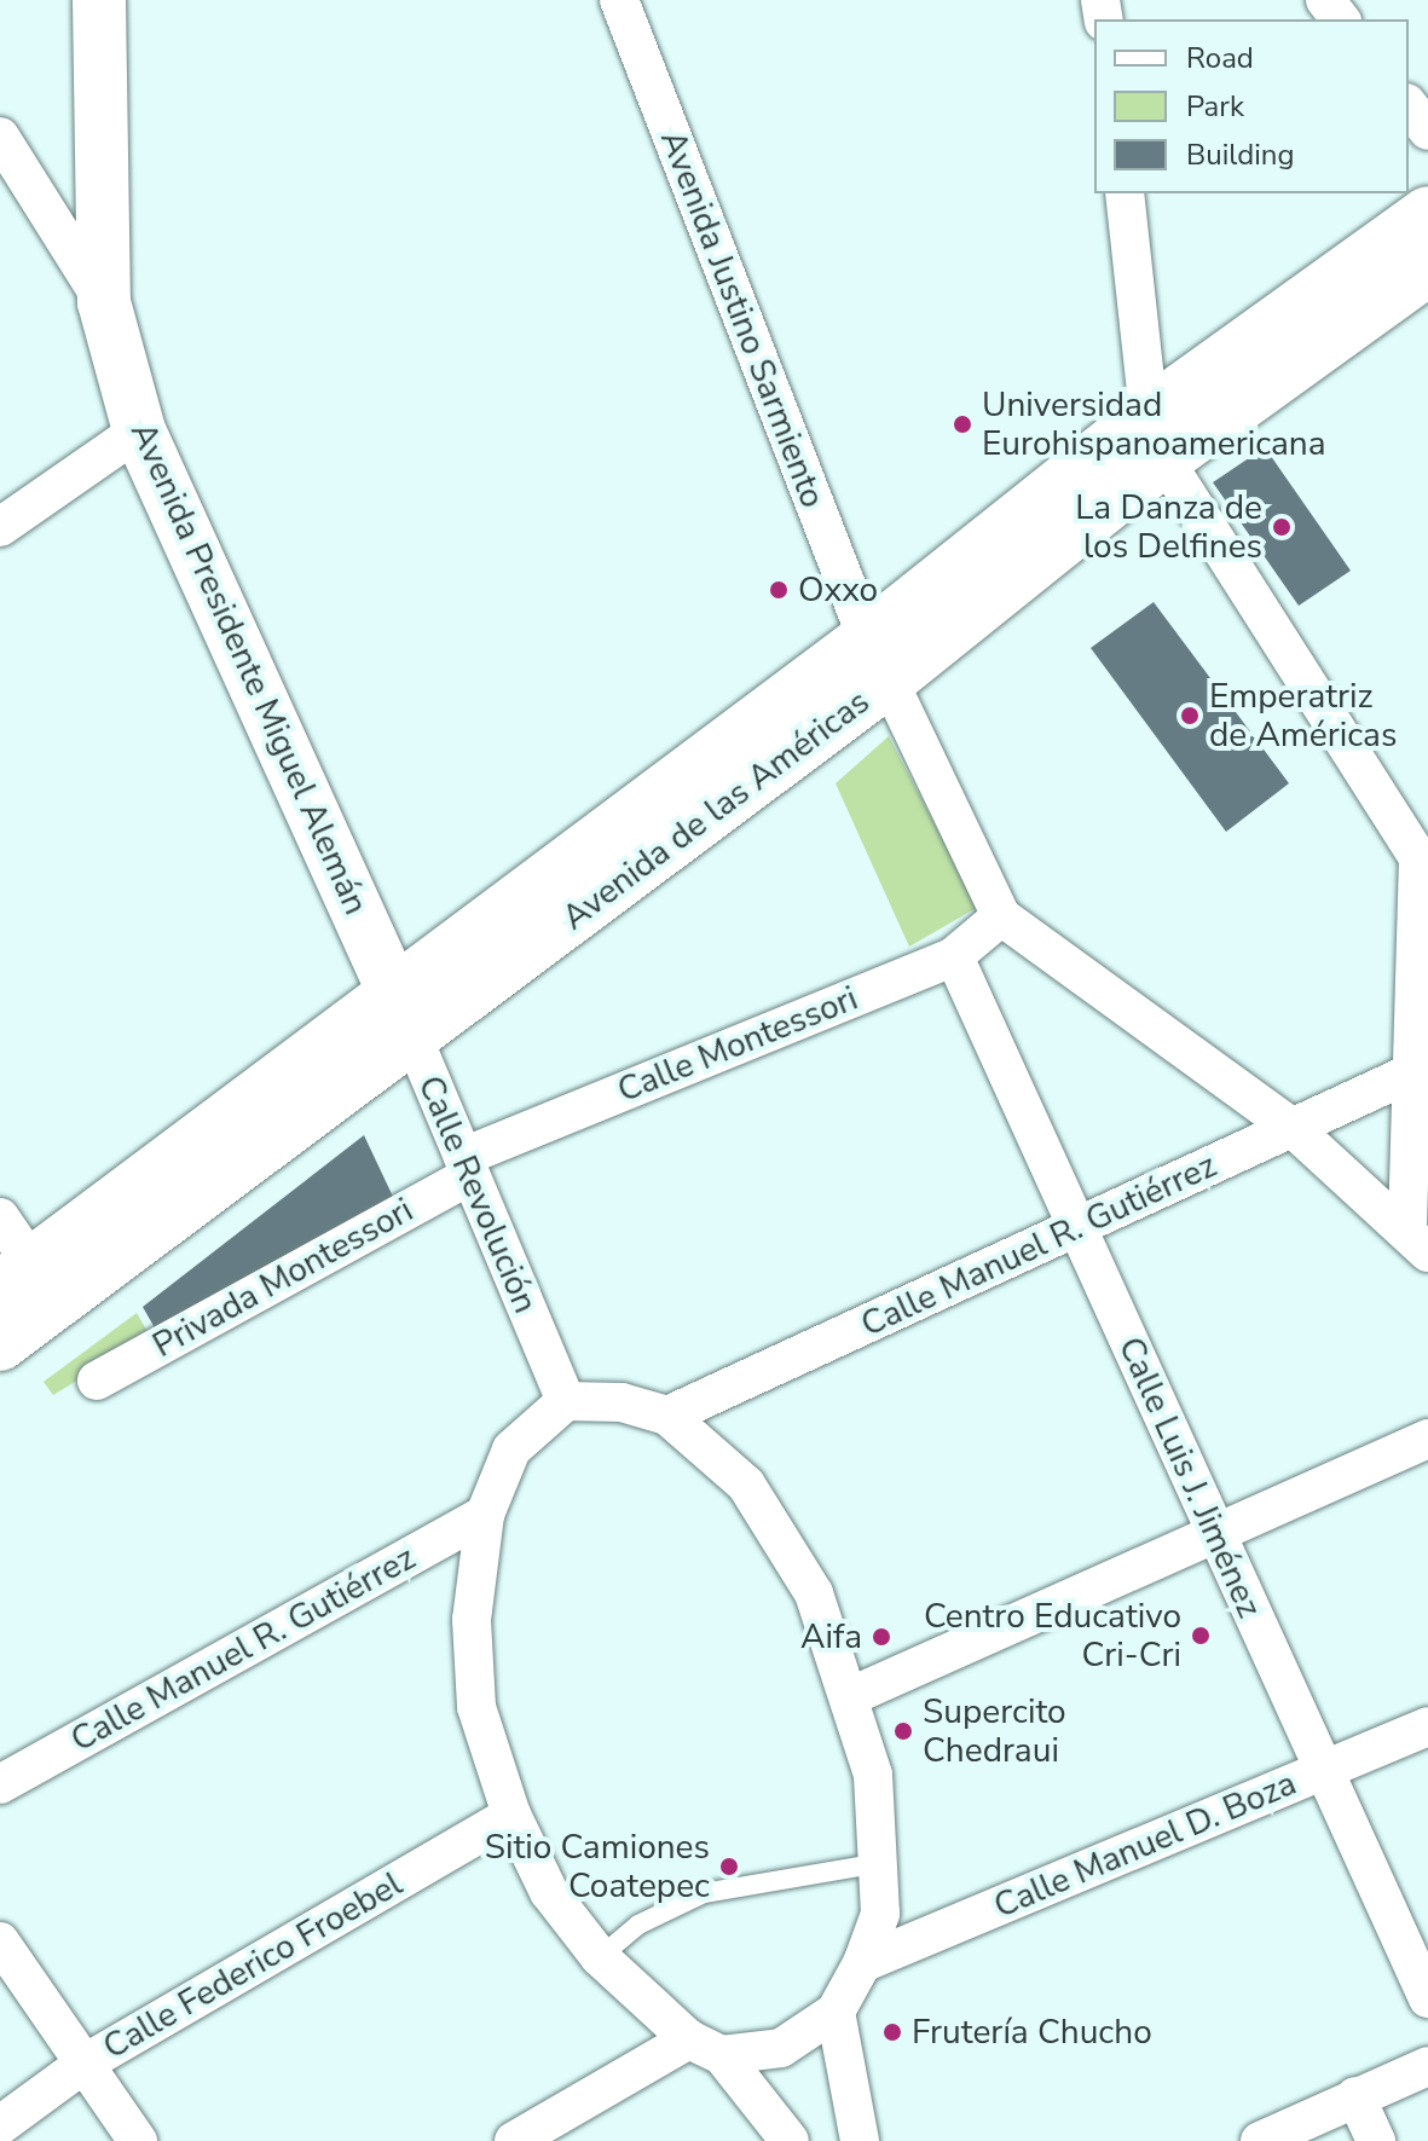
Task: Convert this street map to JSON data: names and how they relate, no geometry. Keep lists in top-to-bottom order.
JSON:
{
  "streets": {
    "main road": ["Avenida Presidente Miguel Alemán", "Avenida de las Américas"],
    "street": [
      "Avenida Justino Sarmiento",
      "Calle Montessori",
      "Calle Revolución",
      "Calle Manuel R. Gutiérrez",
      "Privada Montessori",
      "Calle Luis J. Jiménez",
      "Calle Manuel D. Boza",
      "Calle Federico Froebel"
    ]
  },
  "crossings": [
    ["Avenida Justino Sarmiento", "Avenida de las Américas"],
    ["Avenida Justino Sarmiento", "Calle Montessori"],
    ["Avenida Presidente Miguel Alemán", "Avenida de las Américas"],
    ["Avenida Presidente Miguel Alemán", "Calle Revolución"],
    ["Avenida de las Américas", "Calle Revolución"],
    ["Calle Montessori", "Calle Revolución"],
    ["Calle Montessori", "Privada Montessori"],
    ["Calle Montessori", "Calle Luis J. Jiménez"],
    ["Calle Revolución", "Privada Montessori"],
    ["Calle Manuel R. Gutiérrez", "Calle Luis J. Jiménez"],
    ["Calle Luis J. Jiménez", "Calle Manuel D. Boza"]
  ],
  "places": [
    "Universidad Eurohispanoamericana",
    "La Danza de los Delfines",
    "Oxxo",
    "Emperatriz de Américas",
    "Centro Educativo Cri-Cri",
    "Aifa",
    "Supercito Chedraui",
    "Sitio Camiones Coatepec",
    "Frutería Chucho"
  ],
  "legend": ["Road", "Park", "Building"]
}
